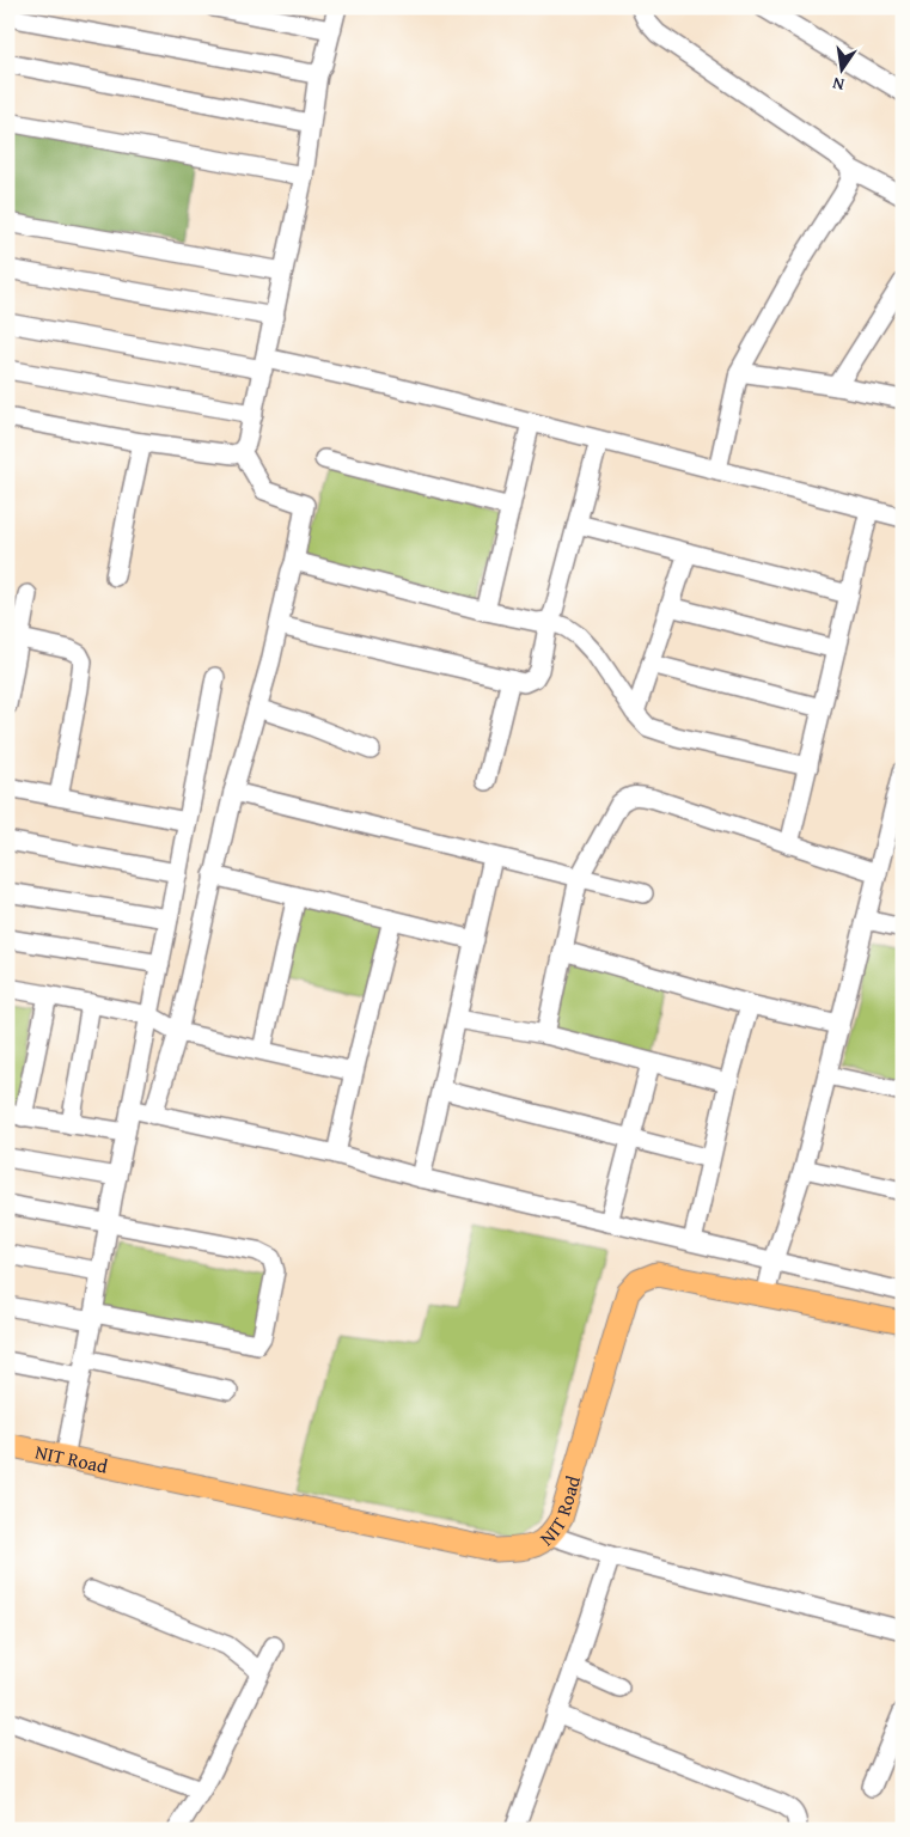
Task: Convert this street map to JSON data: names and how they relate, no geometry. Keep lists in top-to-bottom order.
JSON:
{
  "streets": {
    "main road": ["NIT Road"]
  },
  "north": "bottom"
}
